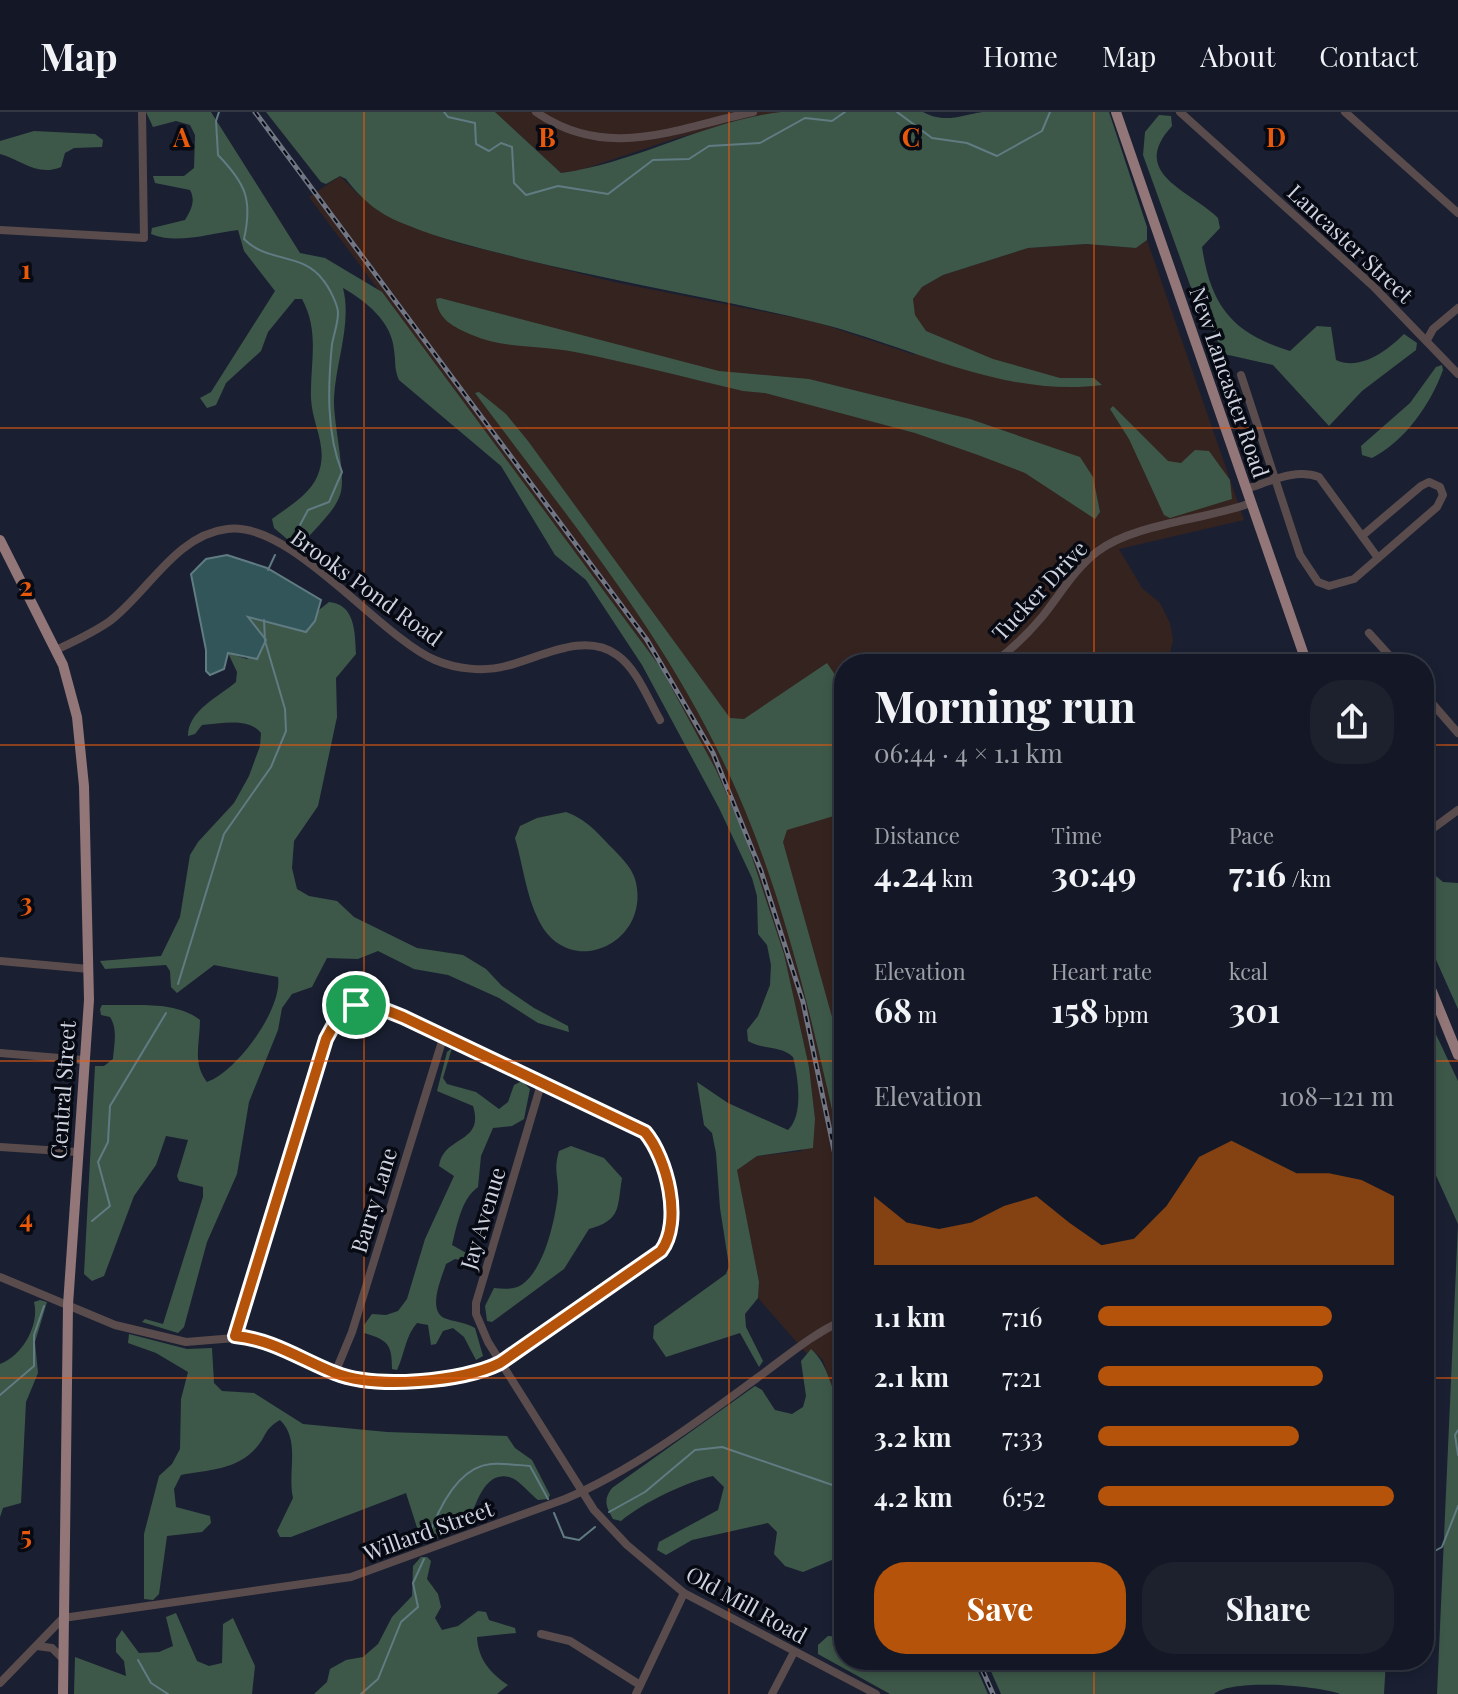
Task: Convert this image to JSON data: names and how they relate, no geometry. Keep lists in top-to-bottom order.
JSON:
{
  "streets": {
    "main road": ["New Lancaster Road", "Central Street"],
    "street": [
      "Lancaster Street",
      "Brooks Pond Road",
      "Tucker Drive",
      "Barry Lane",
      "Jay Avenue",
      "Willard Street",
      "Old Mill Road"
    ]
  },
  "crossings": [
    ["New Lancaster Road", "Tucker Drive"],
    ["Brooks Pond Road", "Central Street"],
    ["Central Street", "Willard Street"],
    ["Jay Avenue", "Willard Street"],
    ["Jay Avenue", "Old Mill Road"],
    ["Willard Street", "Old Mill Road"]
  ],
  "page": {
    "header": "Map",
    "nav": [
      "Home",
      "Map",
      "About",
      "Contact"
    ],
    "heading": ["Morning run", "06:44 · 4 × 1.1 km"],
    "stats": [
      ["Distance", "4.24 km"],
      ["Time", "30:49"],
      ["Pace", "7:16 /km"],
      ["Elevation", "68 m"],
      ["Heart rate", "158 bpm"],
      ["kcal", "301"]
    ],
    "chart": ["Elevation", "108–121 m"],
    "list": [
      {
        "name": "1.1 km",
        "note": "7:16"
      },
      {
        "name": "2.1 km",
        "note": "7:21"
      },
      {
        "name": "3.2 km",
        "note": "7:33"
      },
      {
        "name": "4.2 km",
        "note": "6:52"
      }
    ],
    "buttons": ["Save", "Share"]
  },
  "grid": {
    "columns": [
      "A",
      "B",
      "C",
      "D"
    ],
    "rows": [
      "1",
      "2",
      "3",
      "4",
      "5"
    ]
  }
}
